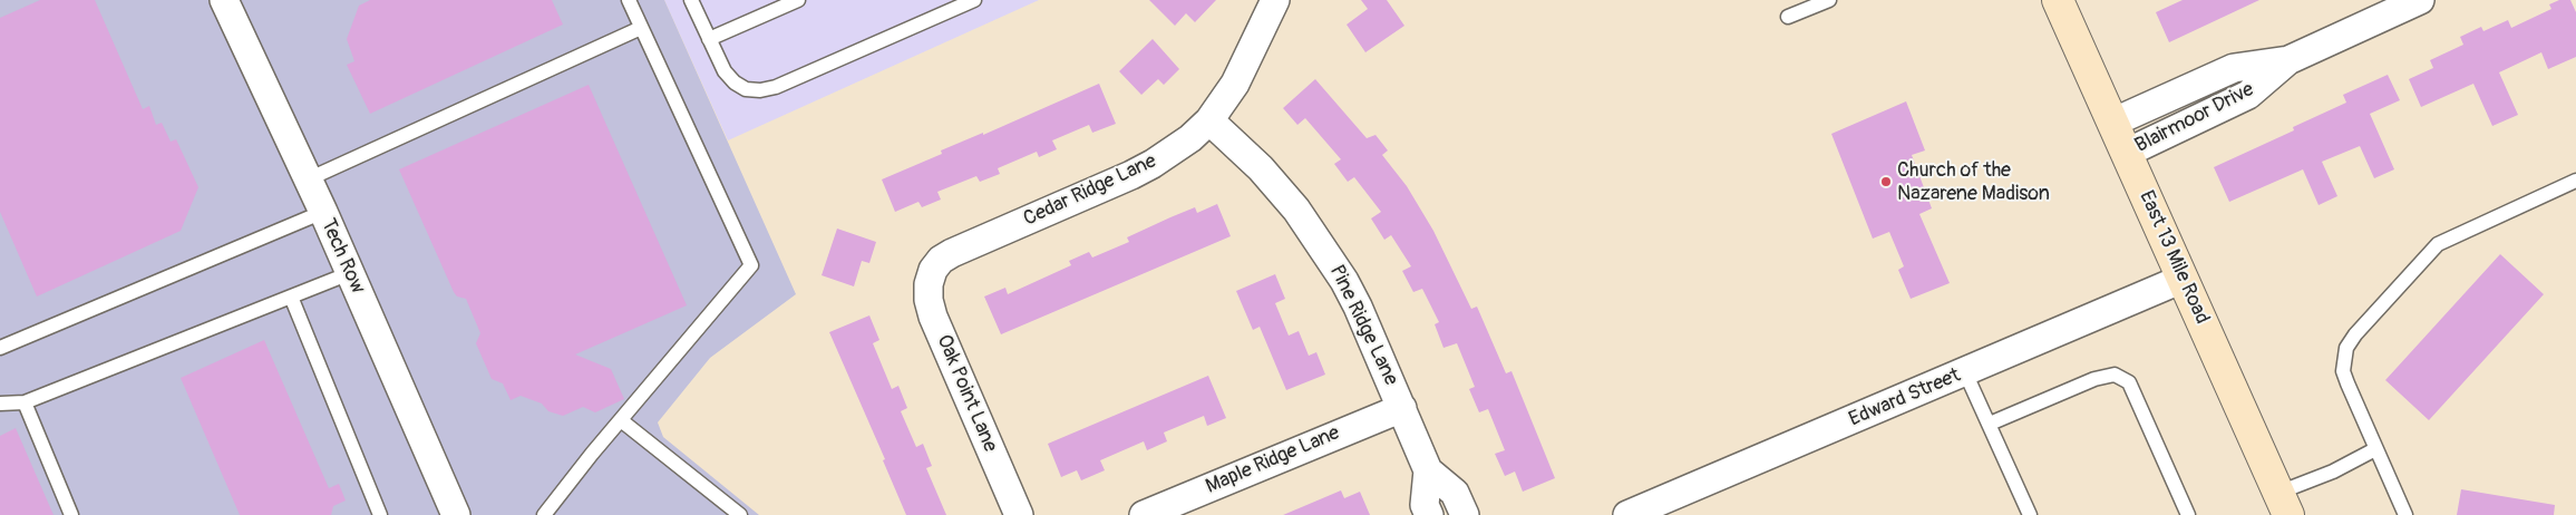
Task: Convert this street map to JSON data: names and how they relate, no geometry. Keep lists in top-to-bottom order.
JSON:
{
  "streets": {
    "main road": ["East 13 Mile Road"],
    "street": [
      "Blairmoor Drive",
      "Cedar Ridge Lane",
      "Tech Row",
      "Pine Ridge Lane",
      "Oak Point Lane",
      "Edward Street",
      "Maple Ridge Lane"
    ]
  },
  "crossings": [
    ["Blairmoor Drive", "East 13 Mile Road"],
    ["Cedar Ridge Lane", "Pine Ridge Lane"],
    ["Cedar Ridge Lane", "Oak Point Lane"],
    ["East 13 Mile Road", "Edward Street"],
    ["Pine Ridge Lane", "Maple Ridge Lane"]
  ],
  "places": ["Church of the Nazarene Madison"]
}
